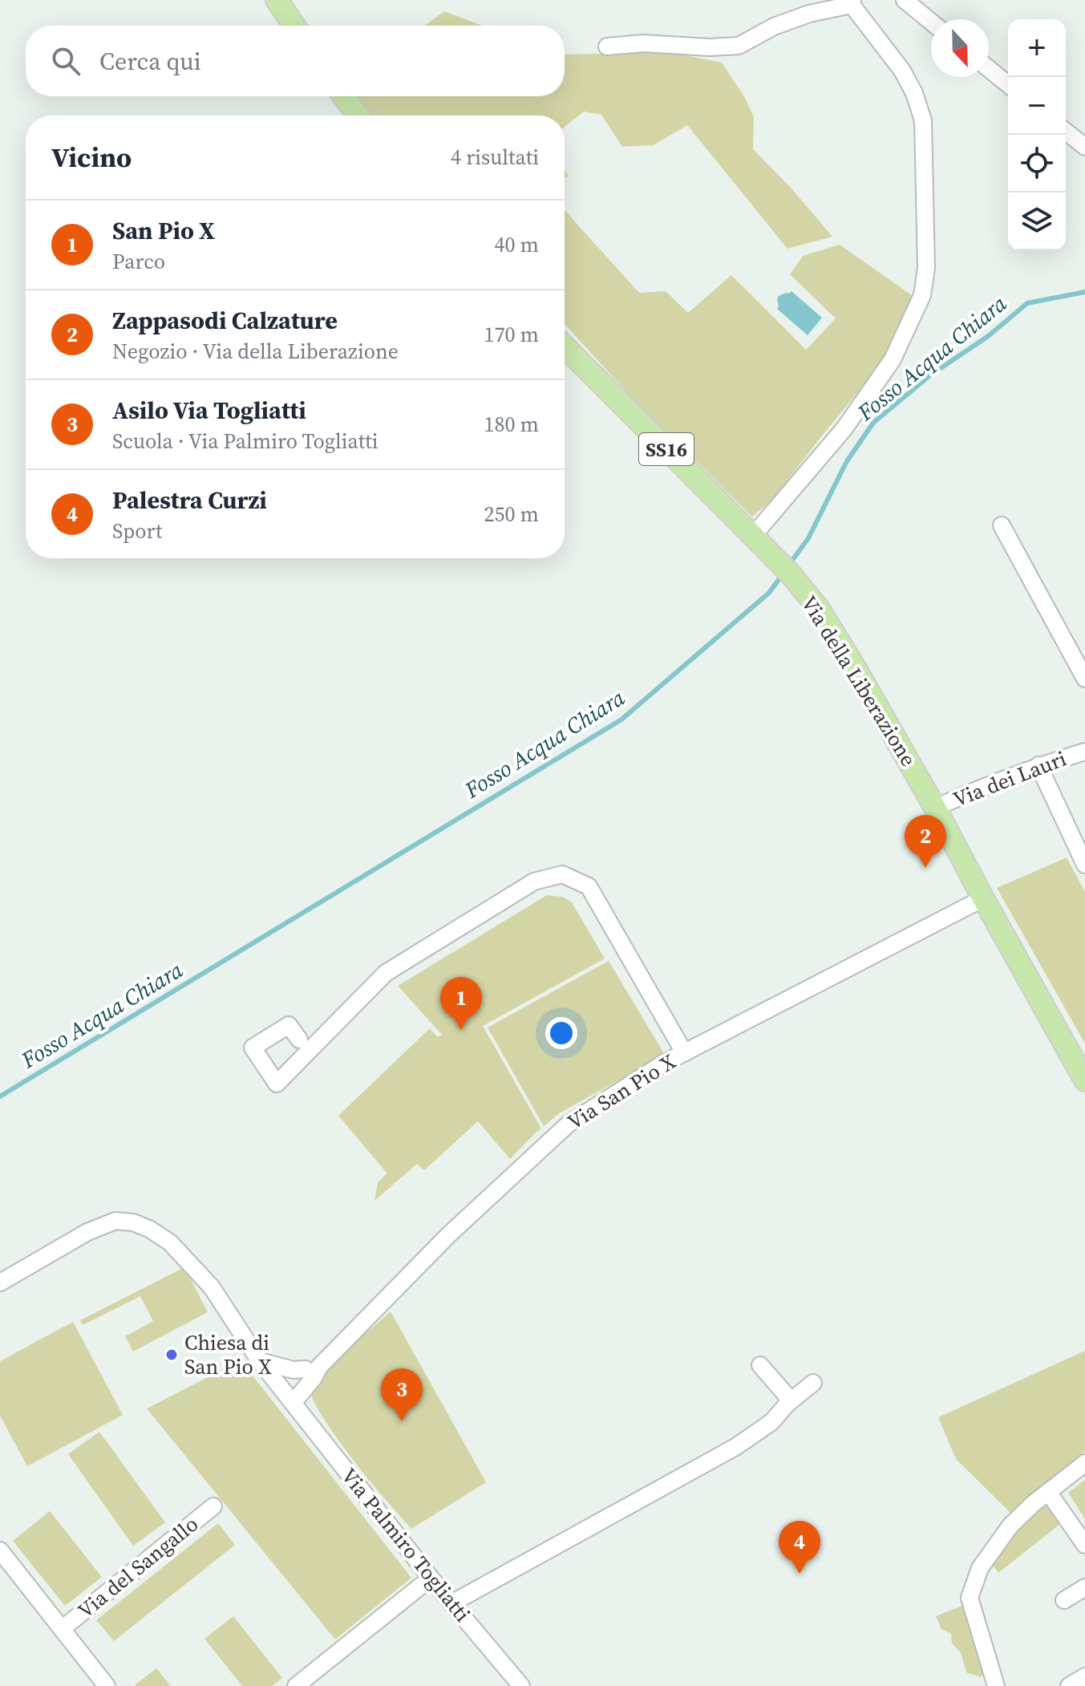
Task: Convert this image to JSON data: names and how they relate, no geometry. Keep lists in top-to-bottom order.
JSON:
{
  "streets": {
    "main road": ["SS16", "Via della Liberazione"],
    "street": [
      "Via dei Lauri",
      "Via San Pio X",
      "Via Palmiro Togliatti",
      "Via del Sangallo"
    ]
  },
  "crossings": [
    ["Via della Liberazione", "Via dei Lauri"],
    ["Via della Liberazione", "Via San Pio X"],
    ["Via San Pio X", "Via Palmiro Togliatti"]
  ],
  "water": ["Fosso Acqua Chiara"],
  "places": ["Chiesa di San Pio X"],
  "north": "bottom",
  "page": {
    "map_buttons": ["+", "−"],
    "search": "Cerca qui",
    "heading": ["Vicino", "4 risultati"],
    "list": [
      {
        "mark": "1",
        "name": "San Pio X",
        "note": "Parco",
        "value": "40 m"
      },
      {
        "mark": "2",
        "name": "Zappasodi Calzature",
        "note": "Negozio · Via della Liberazione",
        "value": "170 m"
      },
      {
        "mark": "3",
        "name": "Asilo Via Togliatti",
        "note": "Scuola · Via Palmiro Togliatti",
        "value": "180 m"
      },
      {
        "mark": "4",
        "name": "Palestra Curzi",
        "note": "Sport",
        "value": "250 m"
      }
    ],
    "pins": [
      "2",
      "1",
      "3",
      "4"
    ]
  }
}
